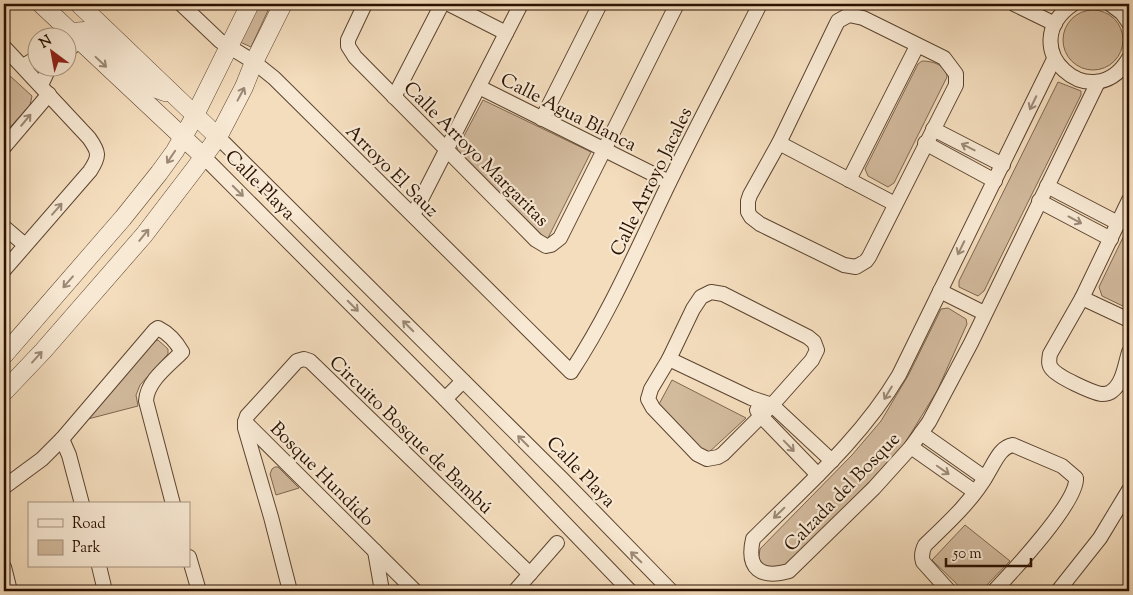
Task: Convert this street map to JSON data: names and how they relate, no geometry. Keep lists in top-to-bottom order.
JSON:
{
  "streets": {
    "street": [
      "Calle Agua Blanca",
      "Calle Arroyo Margaritas",
      "Arroyo El Sauz",
      "Calle Arroyo Jacales",
      "Calle Playa",
      "Circuito Bosque de Bambú",
      "Bosque Hundido",
      "Calzada del Bosque"
    ]
  },
  "crossings": [
    ["Calle Agua Blanca", "Calle Arroyo Margaritas"],
    ["Calle Agua Blanca", "Calle Arroyo Jacales"],
    ["Arroyo El Sauz", "Calle Arroyo Jacales"],
    ["Circuito Bosque de Bambú", "Bosque Hundido"]
  ],
  "legend": ["Road", "Park"],
  "scale_bar": "50 m",
  "north": "top left"
}
